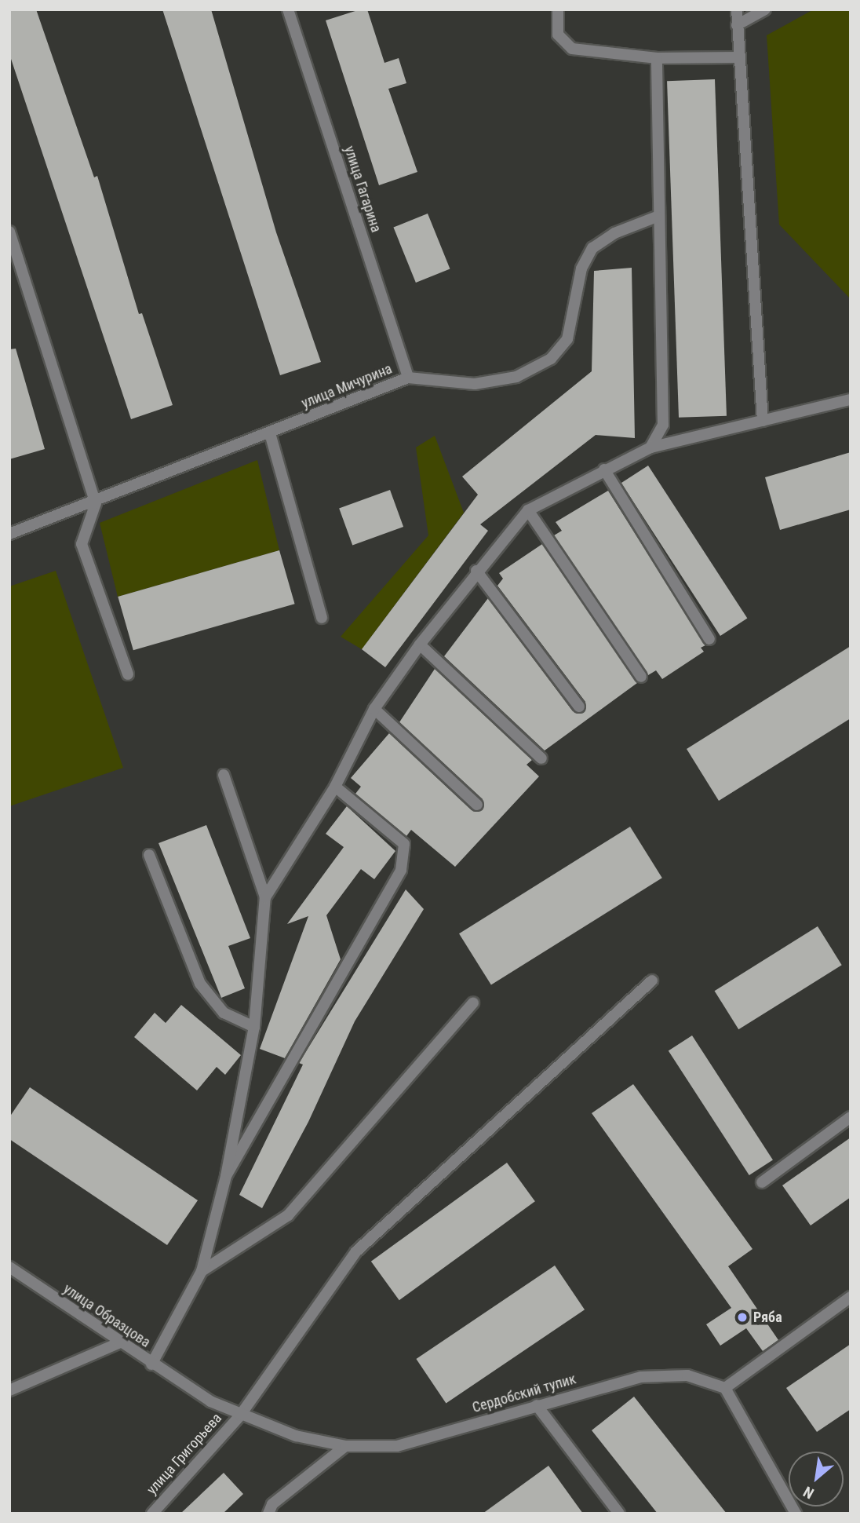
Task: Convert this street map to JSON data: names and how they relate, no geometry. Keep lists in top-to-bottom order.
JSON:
{
  "streets": {
    "street": [
      "улица Гагарина",
      "улица Мичурина",
      "улица Образцова",
      "Сердобский тупик",
      "улица Григорьева"
    ]
  },
  "crossings": [
    ["улица Гагарина", "улица Мичурина"],
    ["улица Образцова", "Сердобский тупик"],
    ["Сердобский тупик", "улица Григорьева"]
  ],
  "places": ["Ряба"],
  "north": "bottom left"
}
